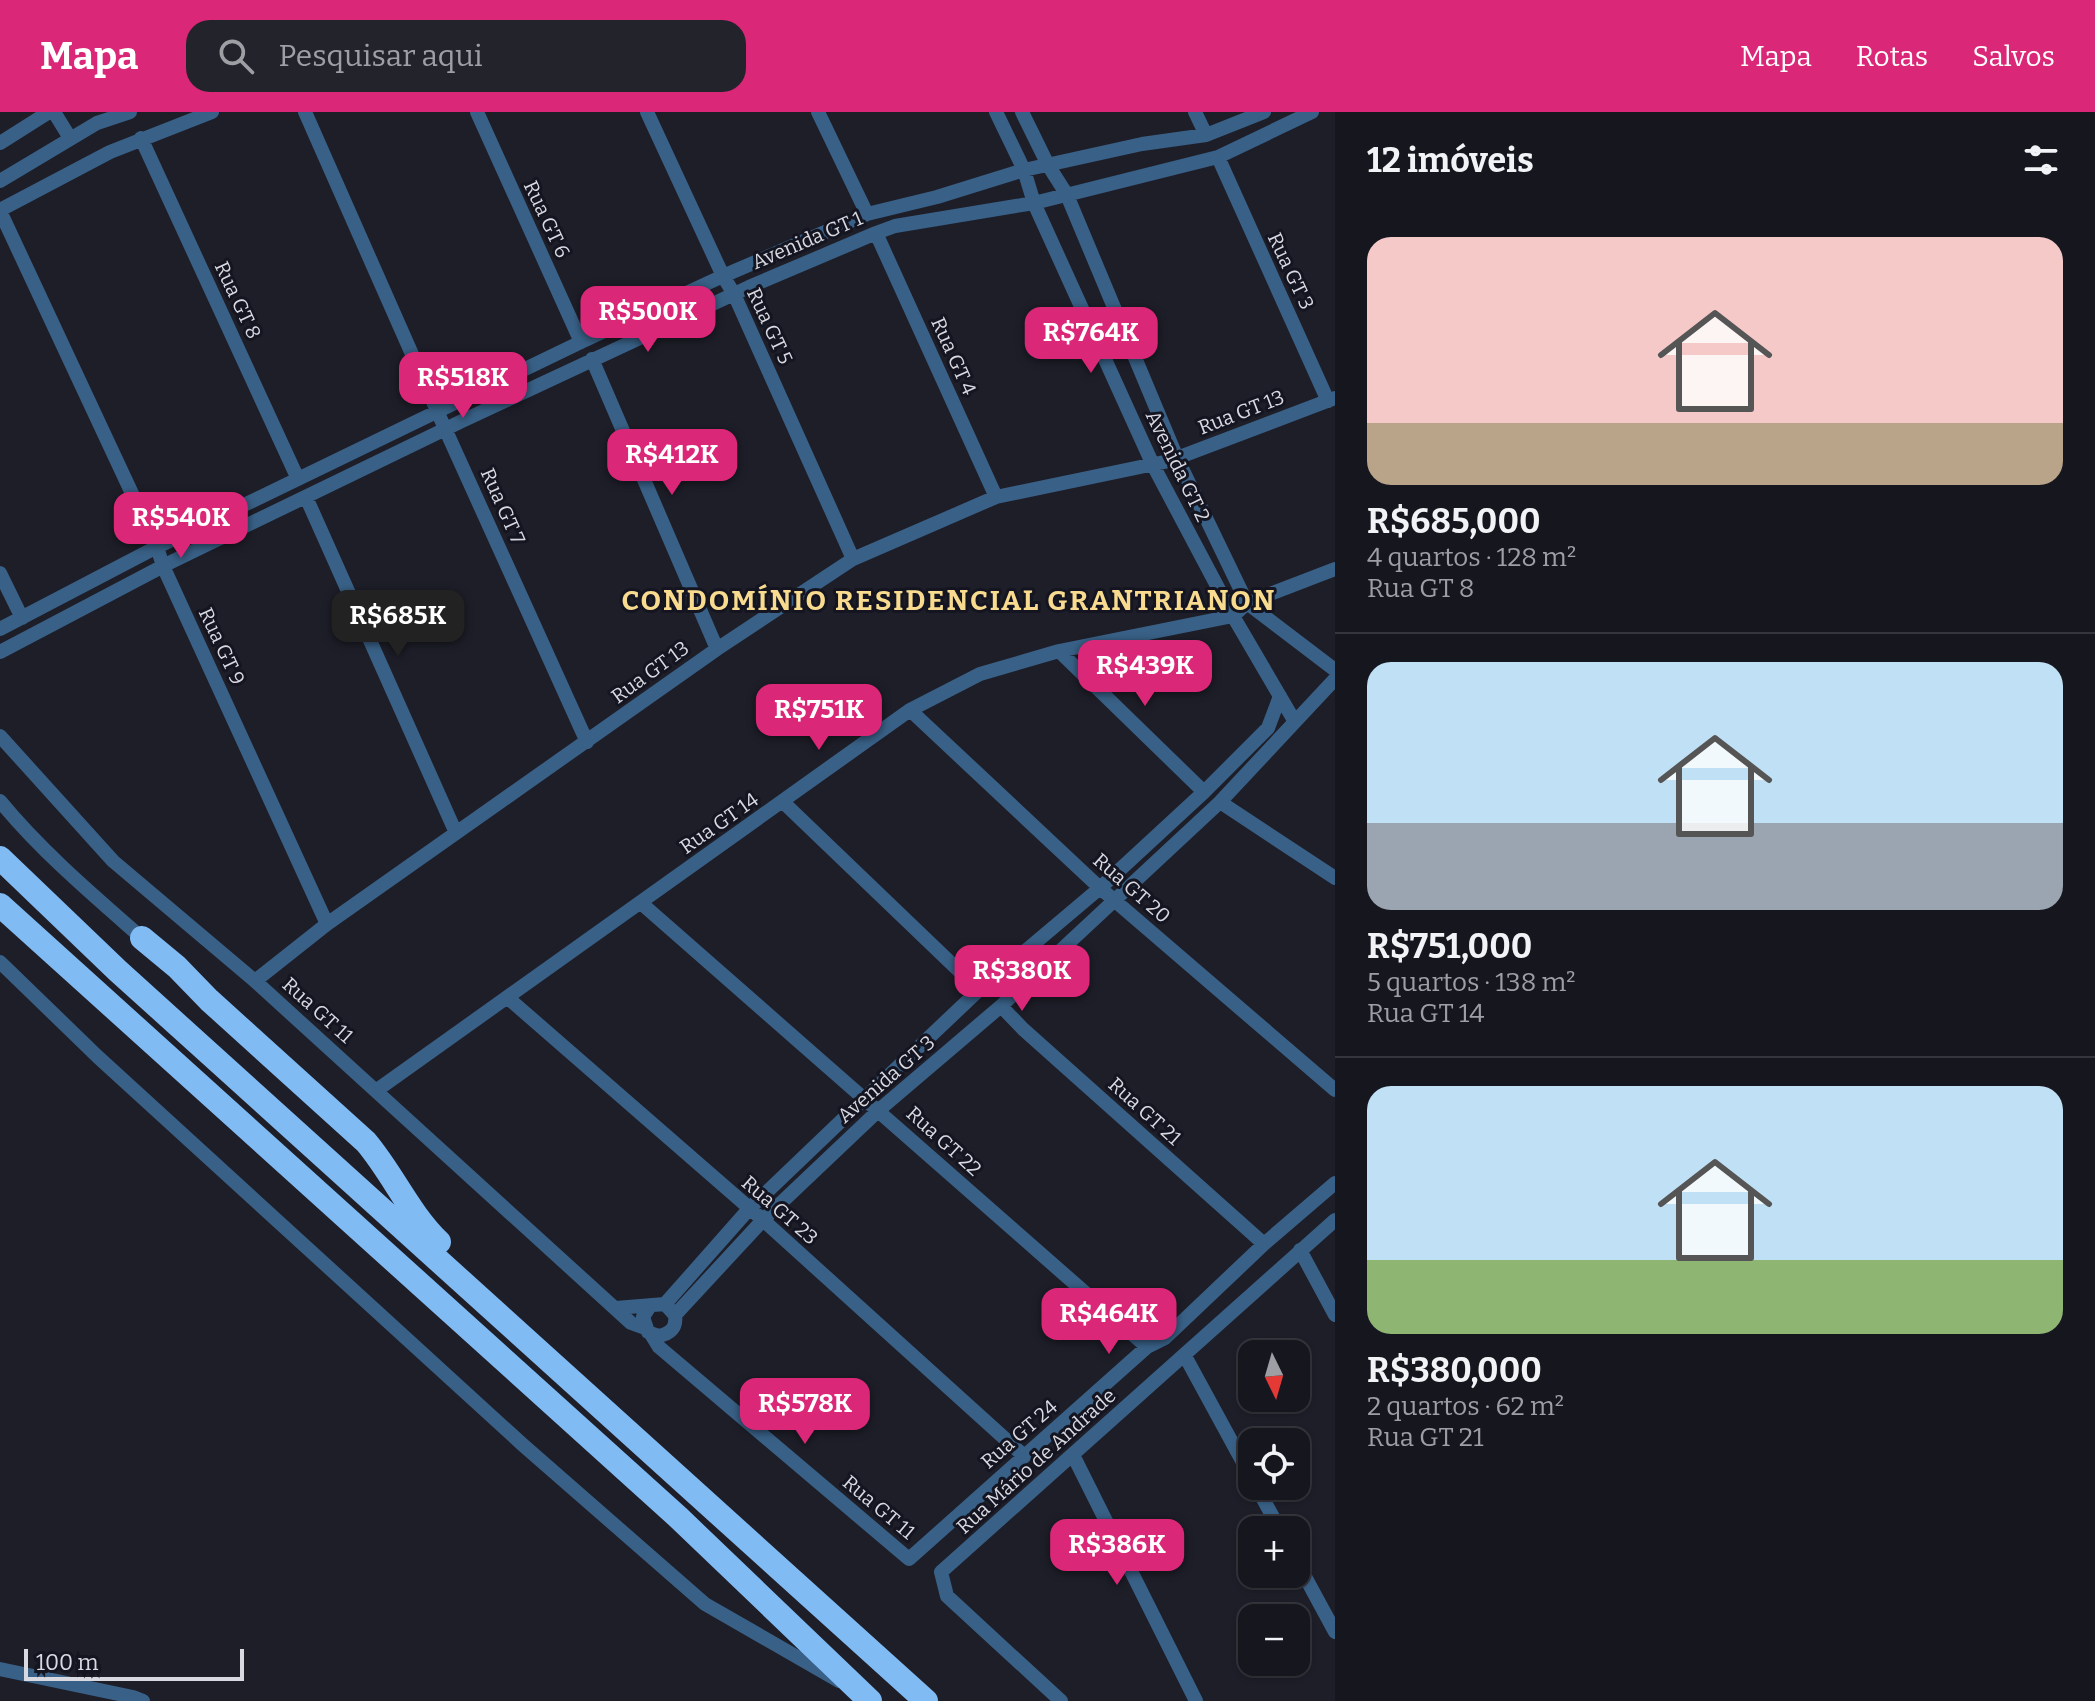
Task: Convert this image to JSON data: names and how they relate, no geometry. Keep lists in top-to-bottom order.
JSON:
{
  "streets": {
    "street": [
      "Rua GT 6",
      "Avenida GT 1",
      "Rua GT 3",
      "Rua GT 8",
      "Rua GT 5",
      "Rua GT 4",
      "Rua GT 13",
      "Avenida GT 2",
      "Rua GT 7",
      "Rua GT 9",
      "Rua GT 14",
      "Rua GT 20",
      "Rua GT 11",
      "Avenida GT 3",
      "Rua GT 21",
      "Rua GT 22",
      "Rua GT 23",
      "Rua GT 24",
      "Rua Mário de Andrade"
    ]
  },
  "crossings": [
    ["Rua GT 6", "Avenida GT 1"],
    ["Avenida GT 1", "Rua GT 3"],
    ["Avenida GT 1", "Rua GT 8"],
    ["Avenida GT 1", "Rua GT 5"],
    ["Avenida GT 1", "Rua GT 4"],
    ["Avenida GT 1", "Avenida GT 2"],
    ["Avenida GT 1", "Rua GT 7"],
    ["Avenida GT 1", "Rua GT 9"],
    ["Rua GT 3", "Rua GT 13"],
    ["Rua GT 5", "Rua GT 13"],
    ["Rua GT 4", "Rua GT 13"],
    ["Rua GT 13", "Avenida GT 2"],
    ["Rua GT 13", "Rua GT 7"],
    ["Rua GT 13", "Rua GT 9"],
    ["Rua GT 13", "Rua GT 11"],
    ["Avenida GT 2", "Rua GT 14"],
    ["Avenida GT 2", "Avenida GT 3"],
    ["Rua GT 14", "Rua GT 20"],
    ["Rua GT 14", "Rua GT 11"],
    ["Rua GT 14", "Rua GT 22"],
    ["Rua GT 14", "Rua GT 23"],
    ["Rua GT 20", "Avenida GT 3"],
    ["Rua GT 11", "Rua GT 24"],
    ["Avenida GT 3", "Rua GT 21"],
    ["Avenida GT 3", "Rua GT 22"],
    ["Avenida GT 3", "Rua GT 23"],
    ["Rua GT 21", "Rua GT 24"],
    ["Rua GT 22", "Rua GT 24"],
    ["Rua GT 23", "Rua GT 24"]
  ],
  "districts": ["CONDOMÍNIO RESIDENCIAL GRANTRIANON"],
  "scale_bar": "100 m",
  "north": "bottom",
  "page": {
    "header": "Mapa",
    "search": "Pesquisar aqui",
    "nav": ["Mapa", "Rotas", "Salvos"],
    "heading": "12 imóveis",
    "list": [
      {
        "name": "R$685,000",
        "note": "4 quartos · 128 m² · Rua GT 8"
      },
      {
        "name": "R$751,000",
        "note": "5 quartos · 138 m² · Rua GT 14"
      },
      {
        "name": "R$380,000",
        "note": "2 quartos · 62 m² · Rua GT 21"
      }
    ],
    "price": [
      "R$500K",
      "R$764K",
      "R$518K",
      "R$412K",
      "R$540K",
      "R$685K",
      "R$439K",
      "R$751K",
      "R$380K",
      "R$464K",
      "R$578K",
      "R$386K"
    ],
    "map_buttons": ["+", "−"],
    "scale": "100 m"
  }
}
